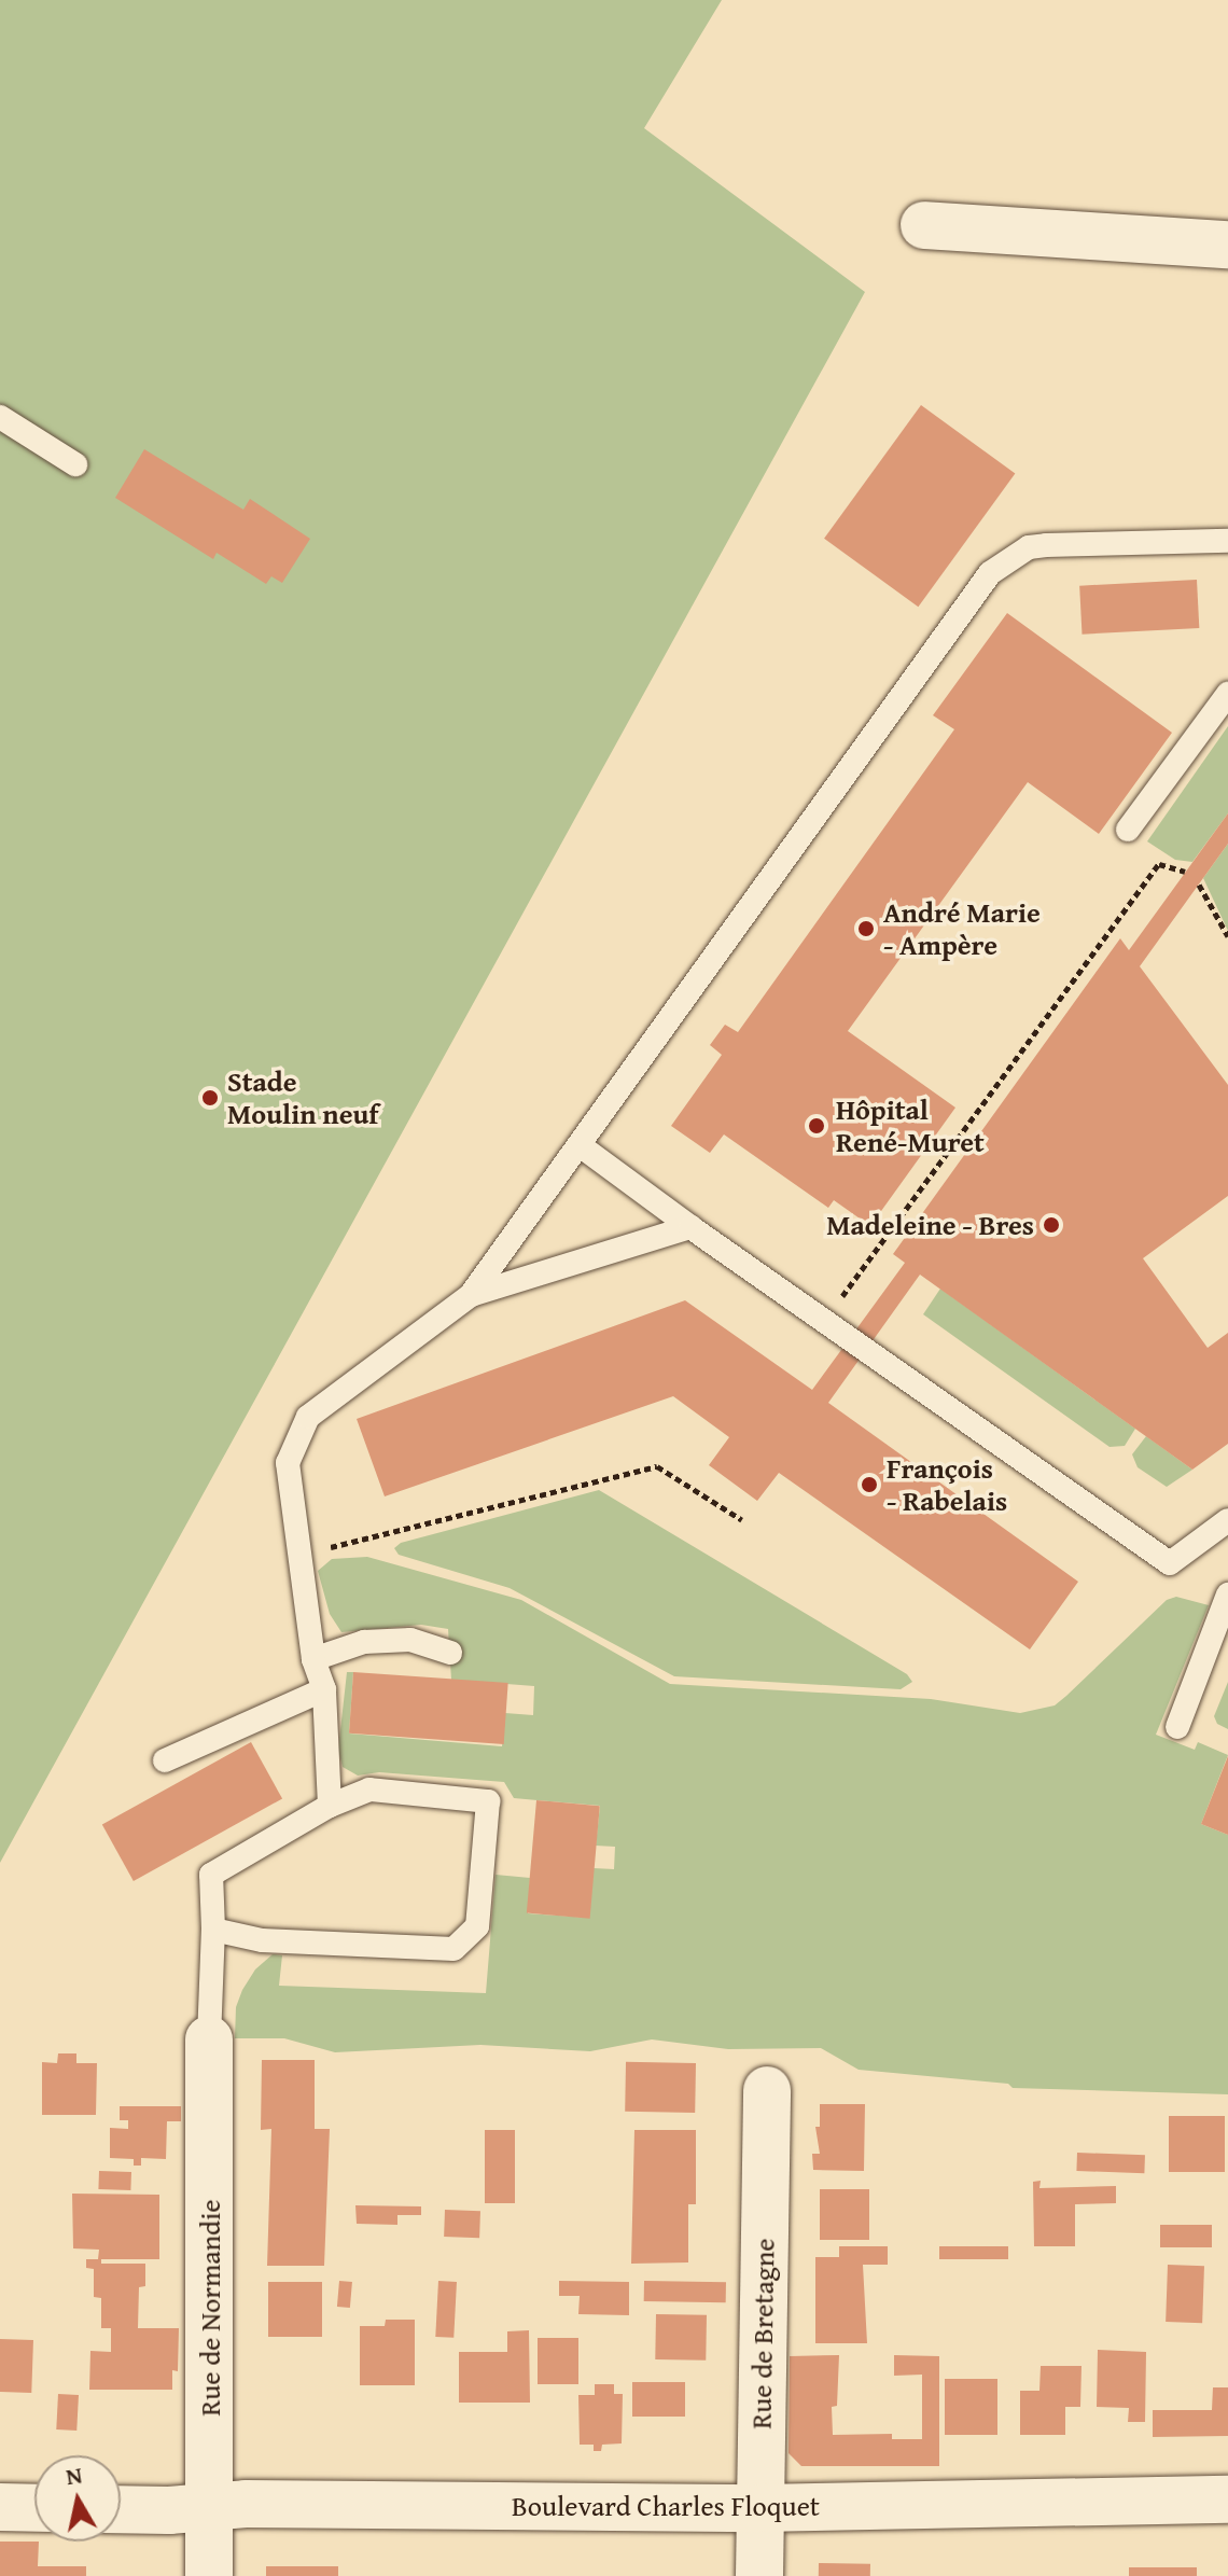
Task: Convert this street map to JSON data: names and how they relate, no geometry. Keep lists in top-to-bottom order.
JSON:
{
  "streets": {
    "street": ["Rue de Normandie", "Rue de Bretagne", "Boulevard Charles Floquet"]
  },
  "crossings": [
    ["Rue de Normandie", "Boulevard Charles Floquet"],
    ["Rue de Bretagne", "Boulevard Charles Floquet"]
  ],
  "places": [
    "André Marie - Ampère",
    "Stade Moulin neuf",
    "Hôpital René-Muret",
    "Madeleine - Bres",
    "François - Rabelais"
  ],
  "north": "top"
}
